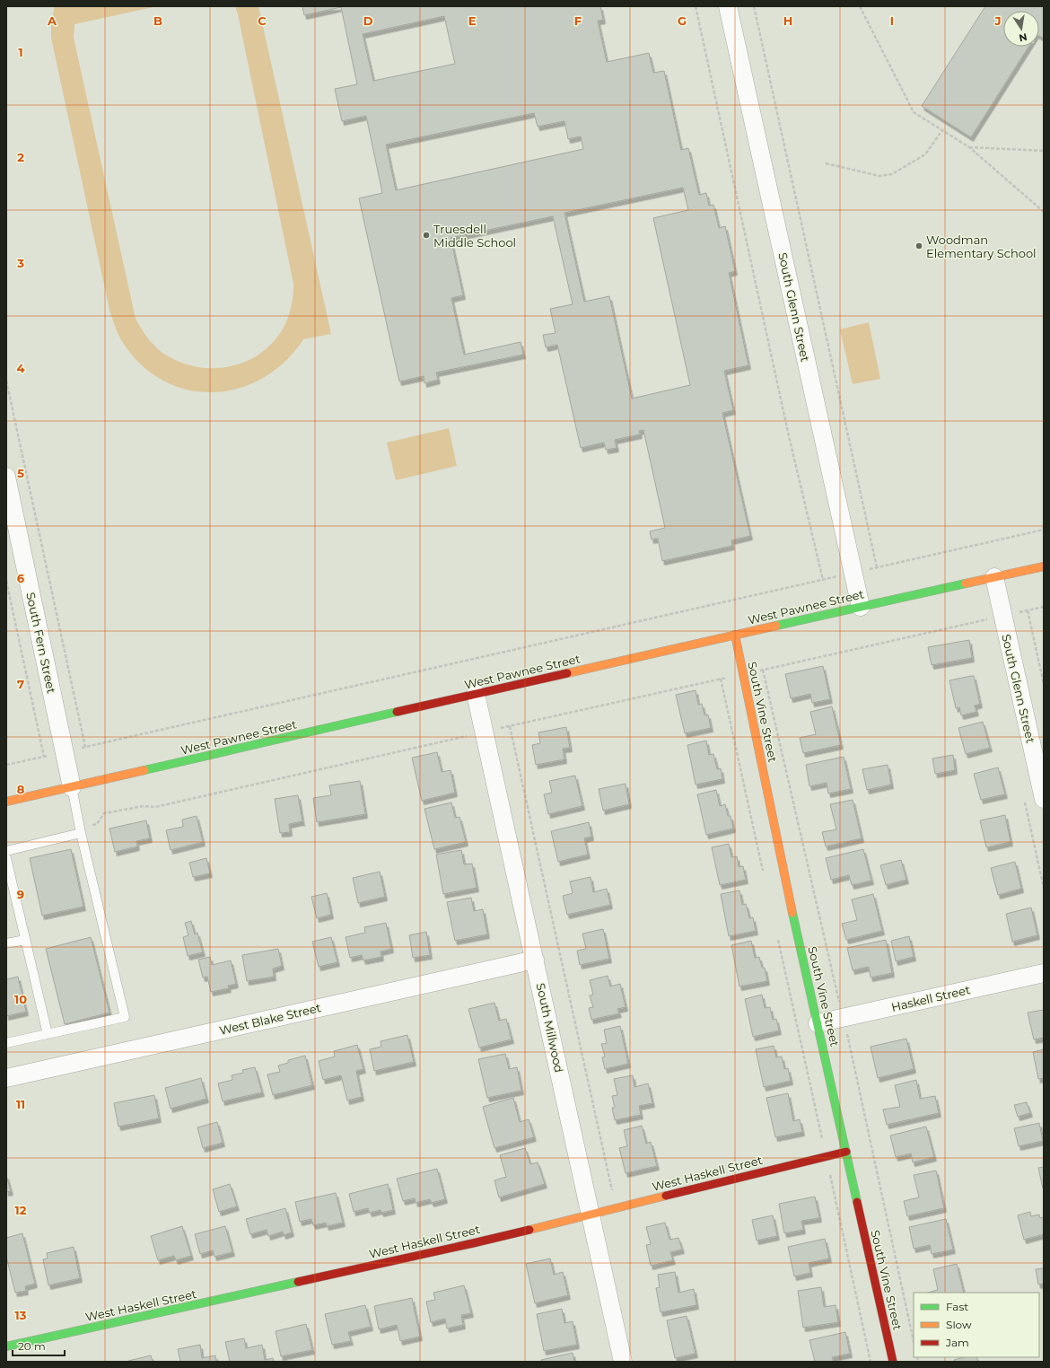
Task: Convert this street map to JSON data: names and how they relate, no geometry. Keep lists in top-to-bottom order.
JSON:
{
  "streets": {
    "street": [
      "South Glenn Street",
      "West Pawnee Street",
      "South Fern Street",
      "South Vine Street",
      "Haskell Street",
      "West Blake Street",
      "South Millwood",
      "West Haskell Street"
    ]
  },
  "crossings": [
    ["South Glenn Street", "West Pawnee Street"],
    ["West Pawnee Street", "South Fern Street"],
    ["West Pawnee Street", "South Vine Street"],
    ["West Pawnee Street", "South Millwood"],
    ["South Vine Street", "Haskell Street"],
    ["South Vine Street", "West Haskell Street"],
    ["West Blake Street", "South Millwood"],
    ["South Millwood", "West Haskell Street"]
  ],
  "places": ["Truesdell Middle School", "Woodman Elementary School"],
  "legend": ["Fast", "Slow", "Jam"],
  "scale_bar": "20 m",
  "north": "bottom",
  "grid": {
    "columns": [
      "A",
      "B",
      "C",
      "D",
      "E",
      "F",
      "G",
      "H",
      "I",
      "J"
    ],
    "rows": [
      "1",
      "2",
      "3",
      "4",
      "5",
      "6",
      "7",
      "8",
      "9",
      "10",
      "11",
      "12",
      "13"
    ]
  }
}
